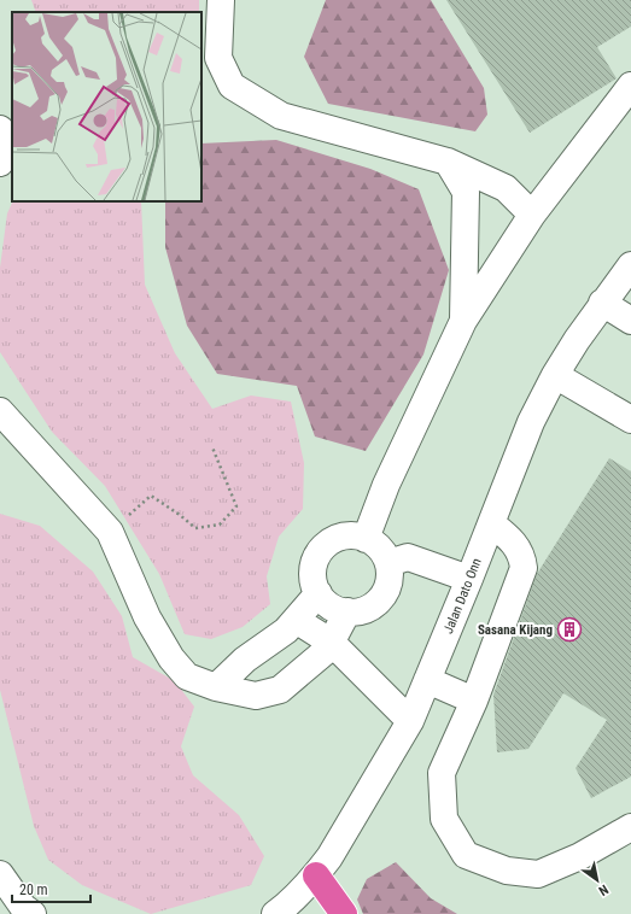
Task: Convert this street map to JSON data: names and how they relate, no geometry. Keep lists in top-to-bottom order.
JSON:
{
  "streets": {
    "street": ["Jalan Dato Onn"]
  },
  "places": {
    "building": ["Sasana Kijang"]
  },
  "scale_bar": "20 m",
  "north": "bottom right"
}
